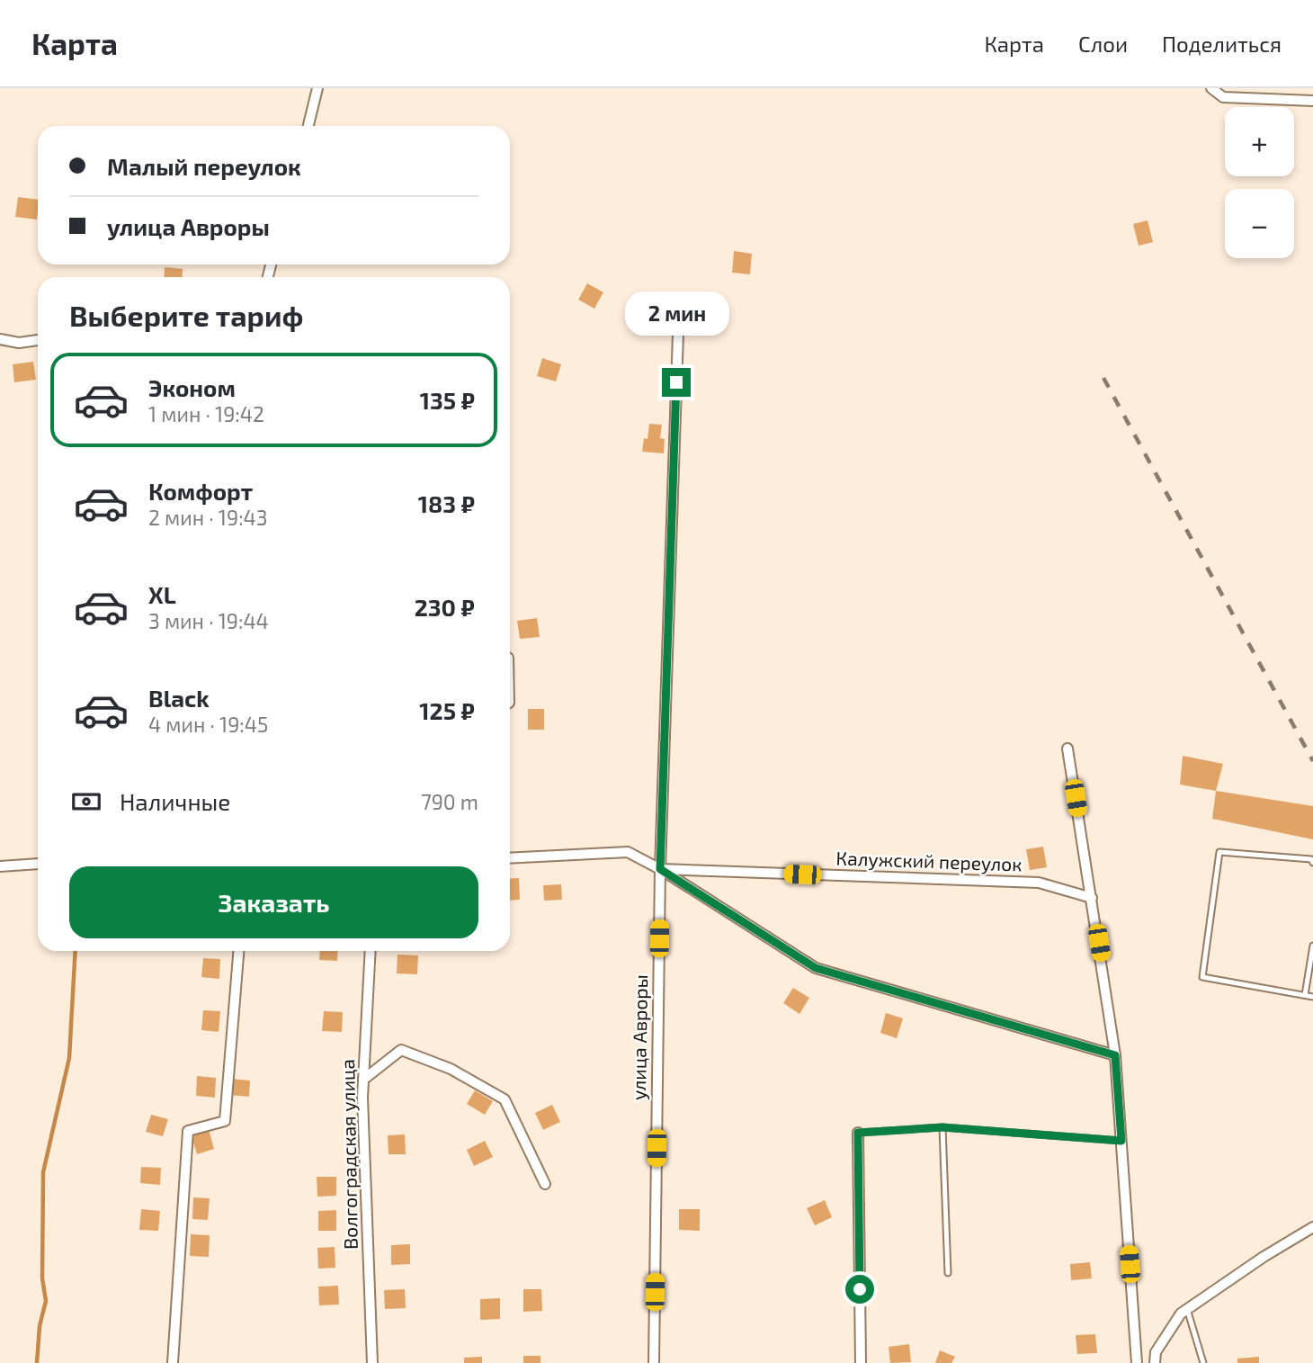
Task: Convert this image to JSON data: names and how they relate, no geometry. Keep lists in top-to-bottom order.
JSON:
{
  "streets": {
    "street": ["Калужский переулок", "улица Авроры", "Волгоградская улица"]
  },
  "crossings": [
    ["Калужский переулок", "улица Авроры"]
  ],
  "page": {
    "header": "Карта",
    "nav": ["Карта", "Слои", "Поделиться"],
    "map_buttons": ["+", "−"],
    "banner": ["Малый переулок", "улица Авроры"],
    "heading": "Выберите тариф",
    "bubble": "2 мин",
    "list": [
      {
        "name": "Эконом",
        "note": "1 мин · 19:42",
        "value": "135 ₽"
      },
      {
        "name": "Комфорт",
        "note": "2 мин · 19:43",
        "value": "183 ₽"
      },
      {
        "name": "XL",
        "note": "3 мин · 19:44",
        "value": "230 ₽"
      },
      {
        "name": "Black",
        "note": "4 мин · 19:45",
        "value": "125 ₽"
      }
    ],
    "pay": ["Наличные", "790 m"],
    "buttons": "Заказать"
  }
}
